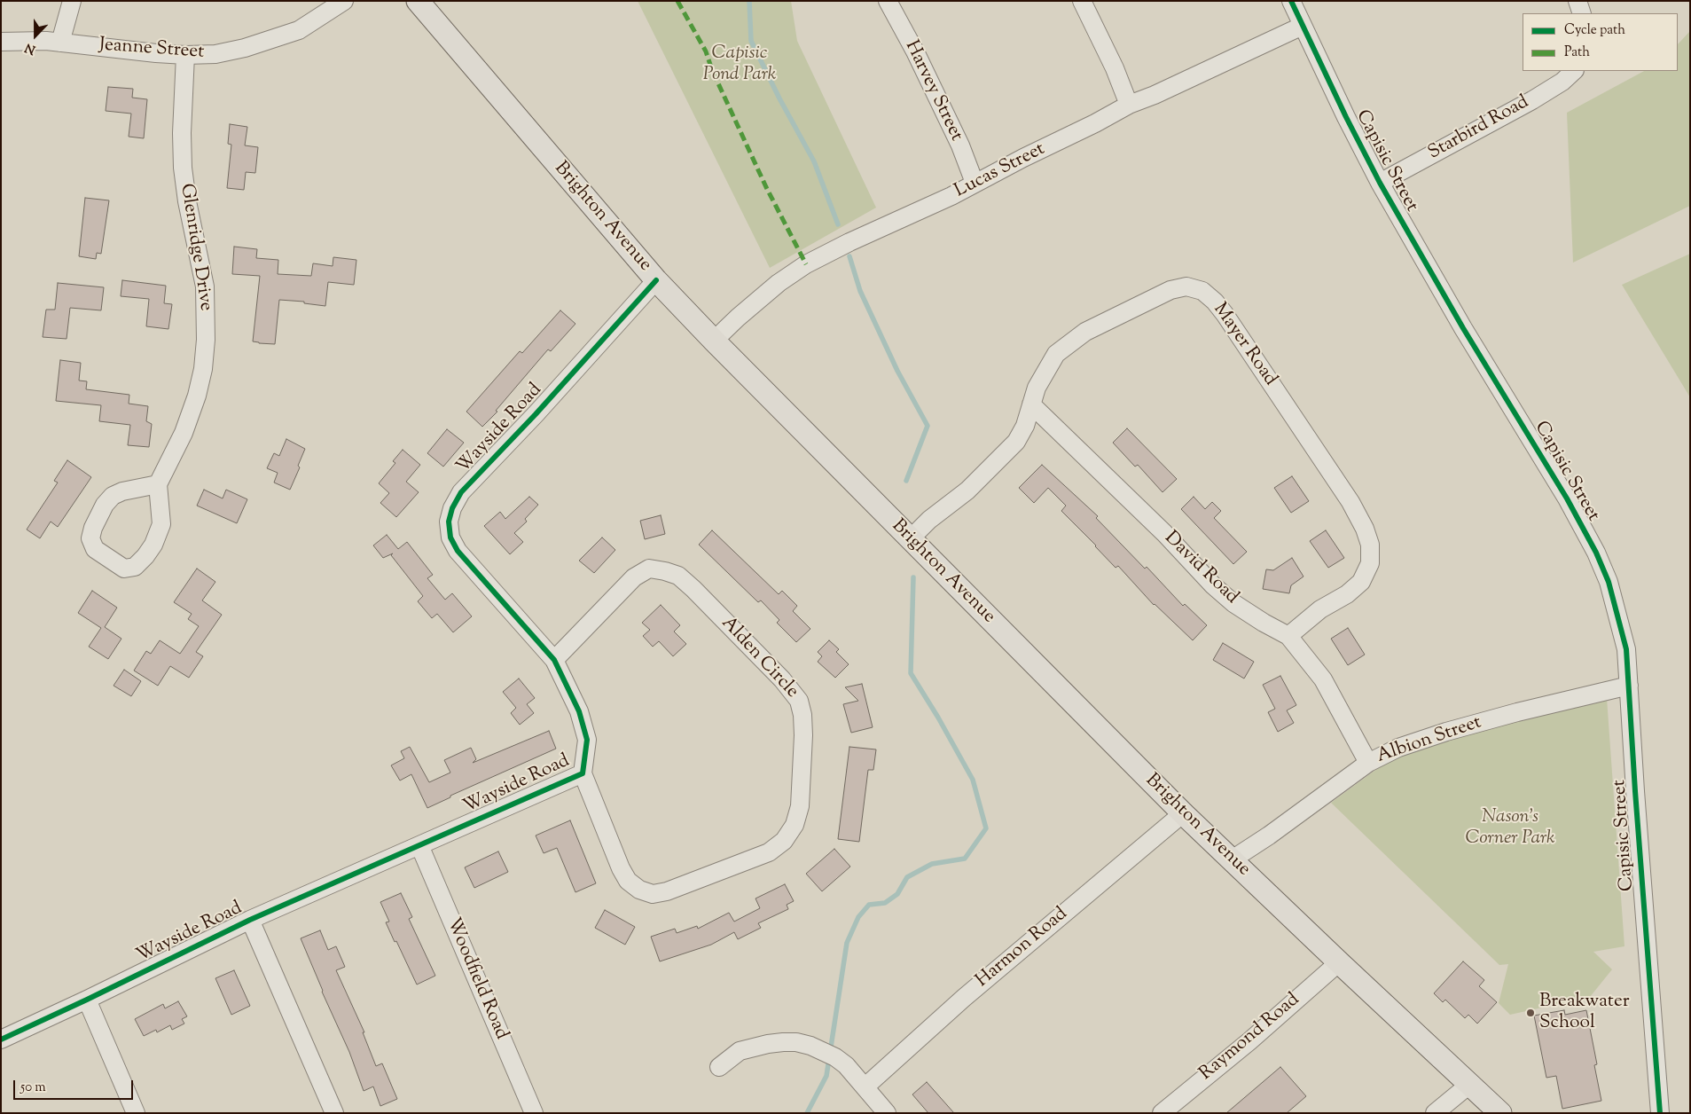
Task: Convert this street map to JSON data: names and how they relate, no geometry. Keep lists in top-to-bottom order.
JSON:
{
  "streets": {
    "main road": ["Brighton Avenue"],
    "street": [
      "Jeanne Street",
      "Harvey Street",
      "Starbird Road",
      "Capisic Street",
      "Lucas Street",
      "Glenridge Drive",
      "Mayer Road",
      "Wayside Road",
      "David Road",
      "Alden Circle",
      "Albion Street",
      "Harmon Road",
      "Woodfield Road",
      "Raymond Road"
    ]
  },
  "crossings": [
    ["Jeanne Street", "Glenridge Drive"],
    ["Harvey Street", "Lucas Street"],
    ["Starbird Road", "Capisic Street"],
    ["Capisic Street", "Lucas Street"],
    ["Capisic Street", "Albion Street"],
    ["Lucas Street", "Brighton Avenue"],
    ["Brighton Avenue", "Mayer Road"],
    ["Brighton Avenue", "Wayside Road"],
    ["Brighton Avenue", "Albion Street"],
    ["Brighton Avenue", "Harmon Road"],
    ["Brighton Avenue", "Raymond Road"],
    ["Mayer Road", "David Road"],
    ["Wayside Road", "Alden Circle"],
    ["Wayside Road", "Woodfield Road"],
    ["David Road", "Albion Street"]
  ],
  "parks": ["Capisic Pond Park", "Nason's Corner Park"],
  "places": ["Breakwater School"],
  "legend": ["Cycle path", "Path"],
  "scale_bar": "50 m",
  "north": "bottom"
}
